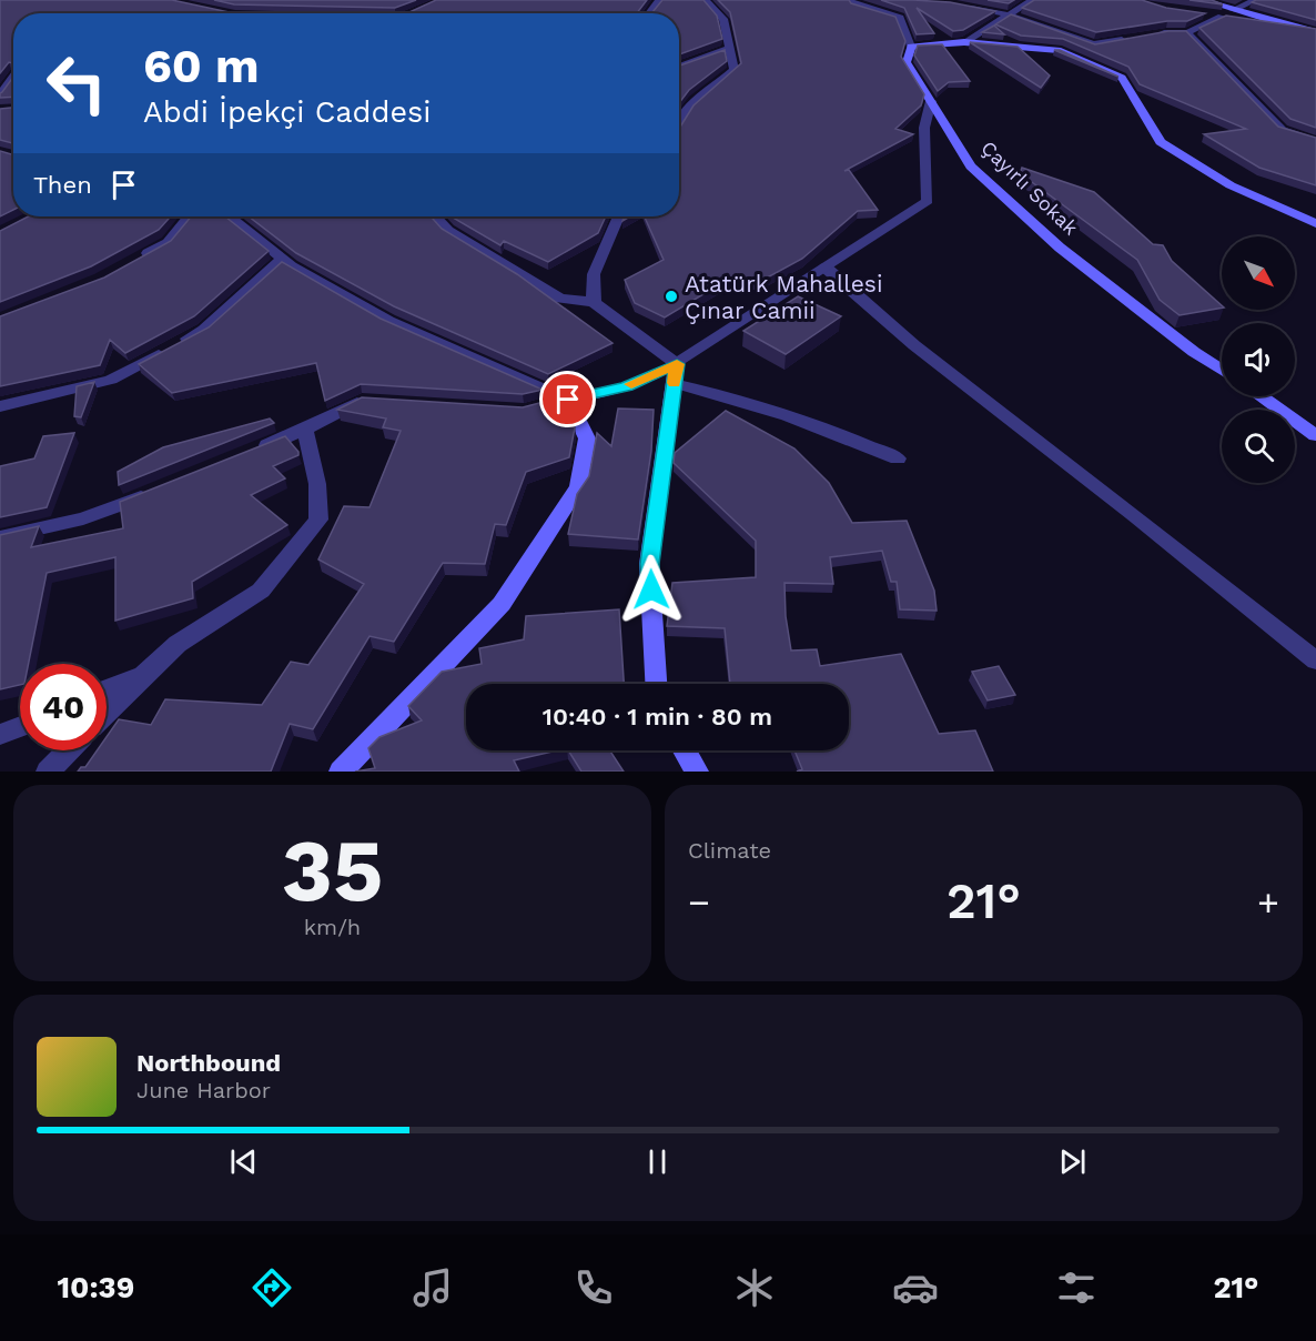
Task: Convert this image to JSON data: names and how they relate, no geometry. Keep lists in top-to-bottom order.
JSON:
{
  "streets": {
    "street": ["Çayırlı Sokak"]
  },
  "places": ["Atatürk Mahallesi Çınar Camii"],
  "north": "bottom right",
  "page": {
    "turn": ["60 m", "Abdi İpekçi Caddesi"],
    "then": "Then",
    "limit": "40",
    "trip": "10:40 · 1 min · 80 m",
    "tile": [
      ["35", "km/h"],
      "Climate"
    ],
    "heat": ["−", "21°", "+"],
    "song": ["Northbound", "June Harbor"],
    "tabs": ["10:39", "21°"]
  }
}
